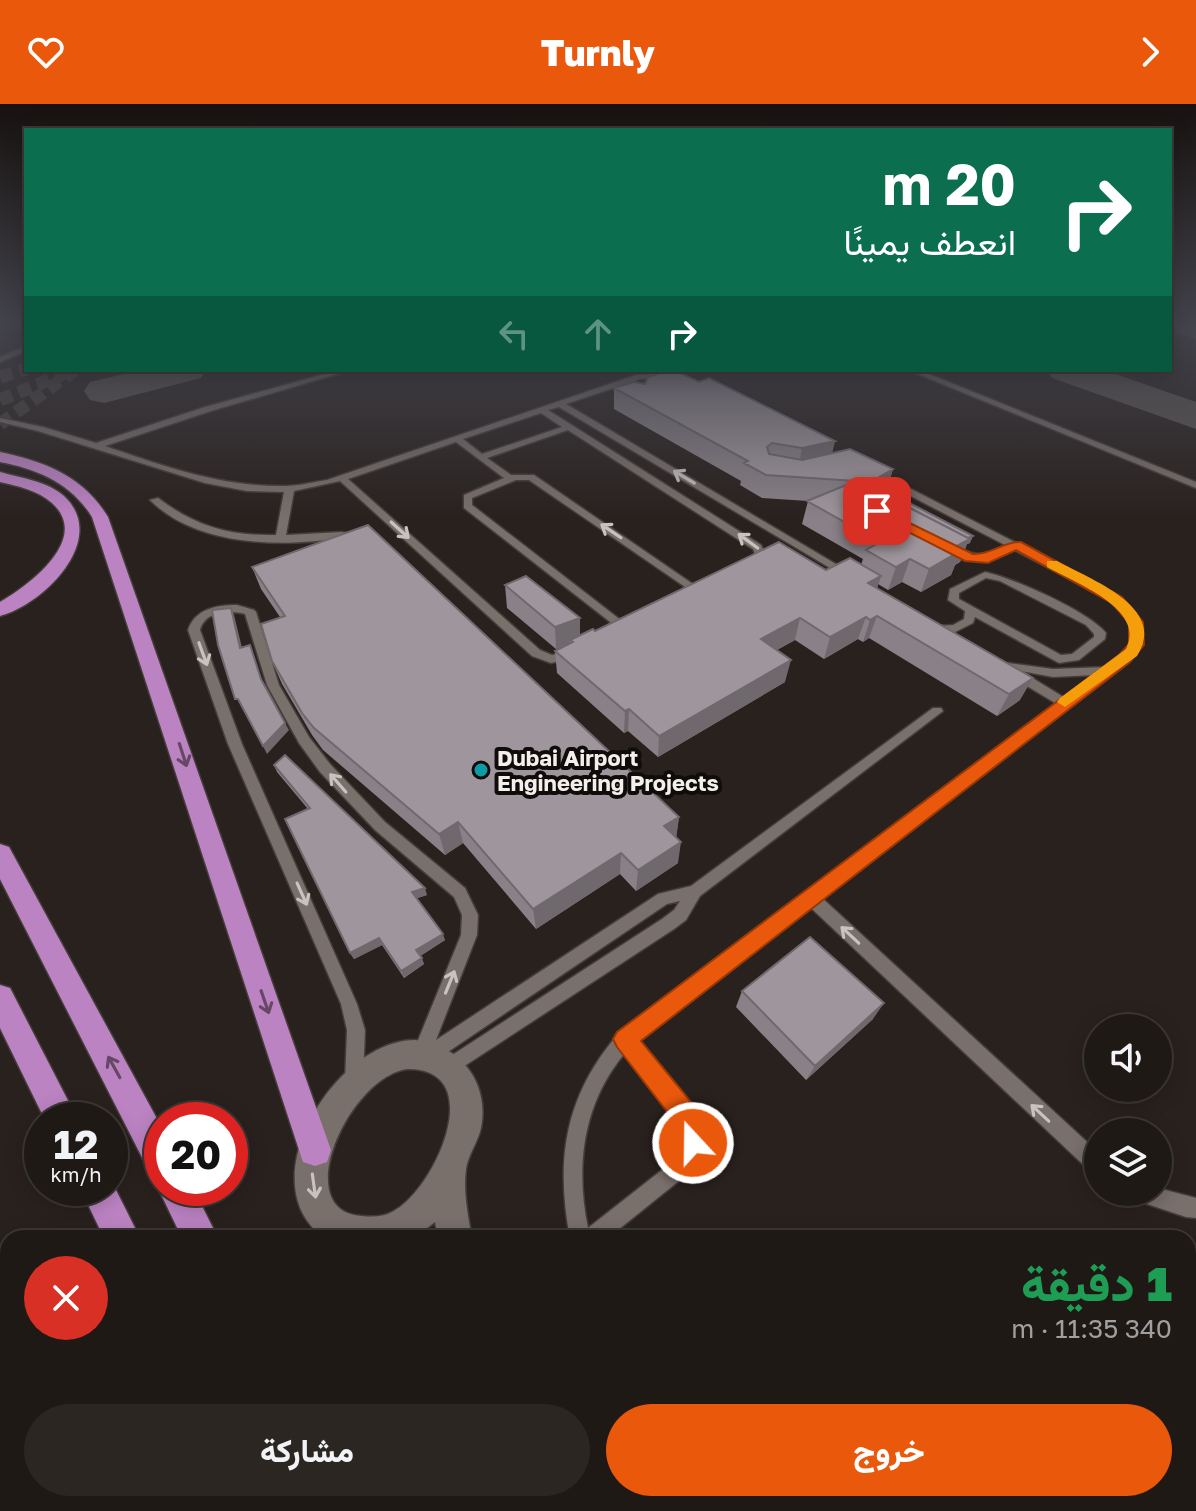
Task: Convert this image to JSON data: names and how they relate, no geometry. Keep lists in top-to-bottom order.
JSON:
{
  "places": ["Dubai Airport Engineering Projects"],
  "page": {
    "header": "Turnly",
    "turn": ["20 m", "انعطف يمينًا"],
    "speed": "12 km/h",
    "limit": "20",
    "heading": ["1 دقيقة", "340 m · 11:35"],
    "buttons": ["خروج", "مشاركة"]
  }
}
